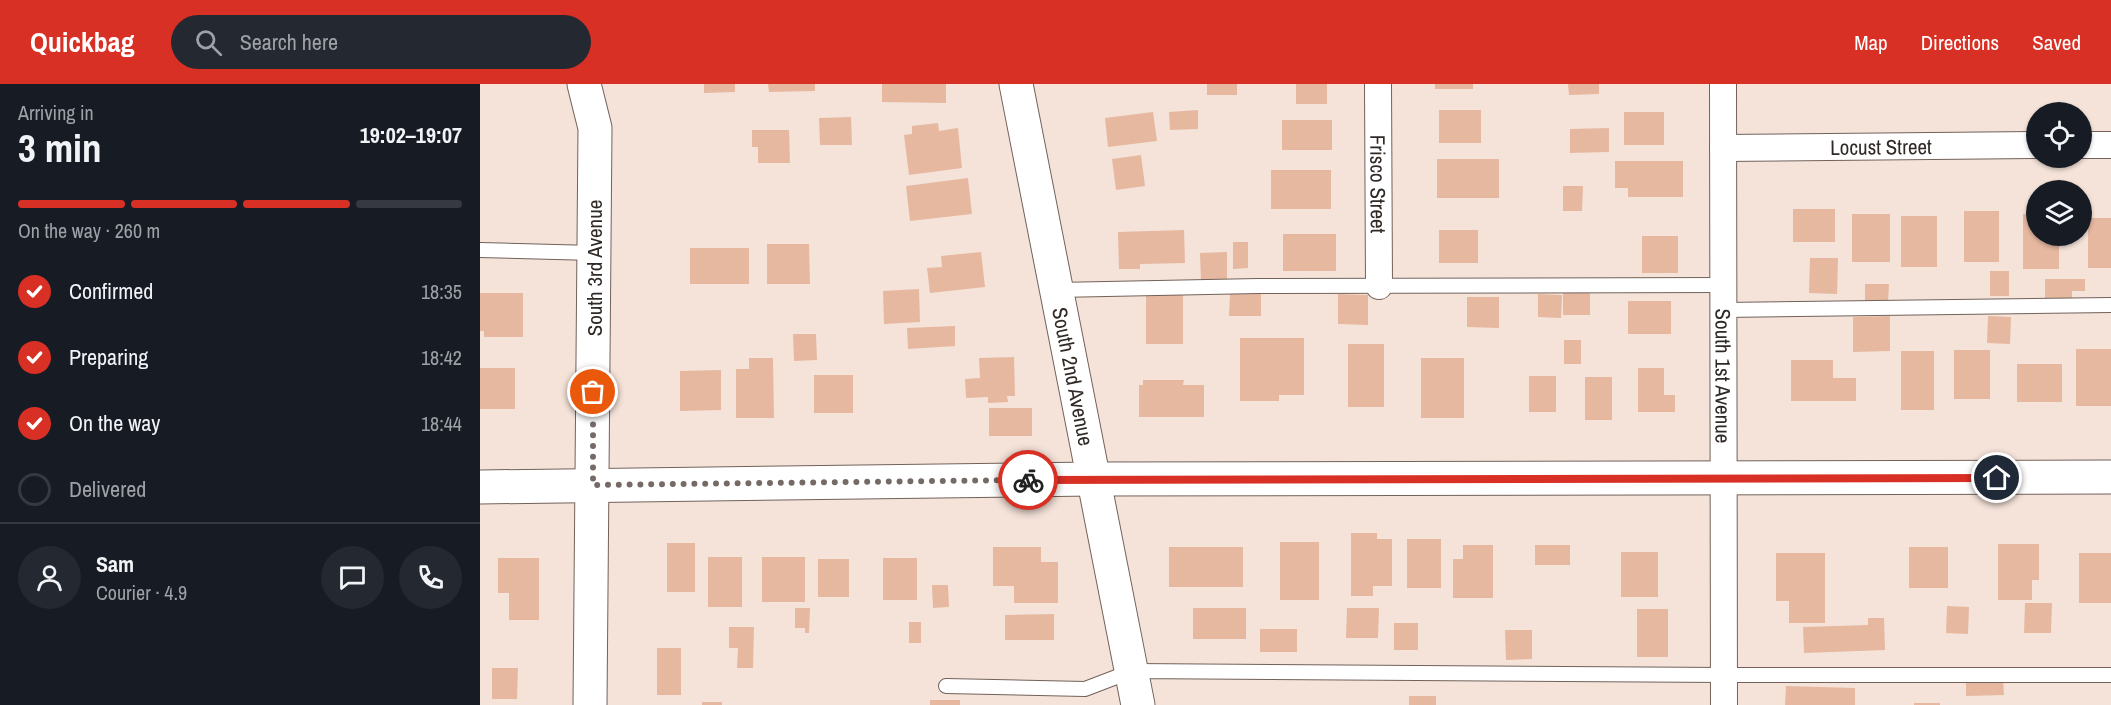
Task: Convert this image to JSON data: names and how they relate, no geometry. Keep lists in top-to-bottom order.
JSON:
{
  "streets": {
    "main road": ["South 3rd Avenue", "South 2nd Avenue"],
    "street": ["Locust Street", "Frisco Street", "South 1st Avenue"]
  },
  "crossings": [
    ["Locust Street", "South 1st Avenue"]
  ],
  "page": {
    "header": "Quickbag",
    "search": "Search here",
    "nav": ["Map", "Directions", "Saved"],
    "heading": ["3 min", "Arriving in", "19:02–19:07"],
    "panel": ["Sam", "Courier · 4.9"],
    "bar": "On the way · 260 m",
    "list": [
      ["Confirmed", "18:35"],
      ["Preparing", "18:42"],
      ["On the way", "18:44"],
      "Delivered"
    ]
  }
}
